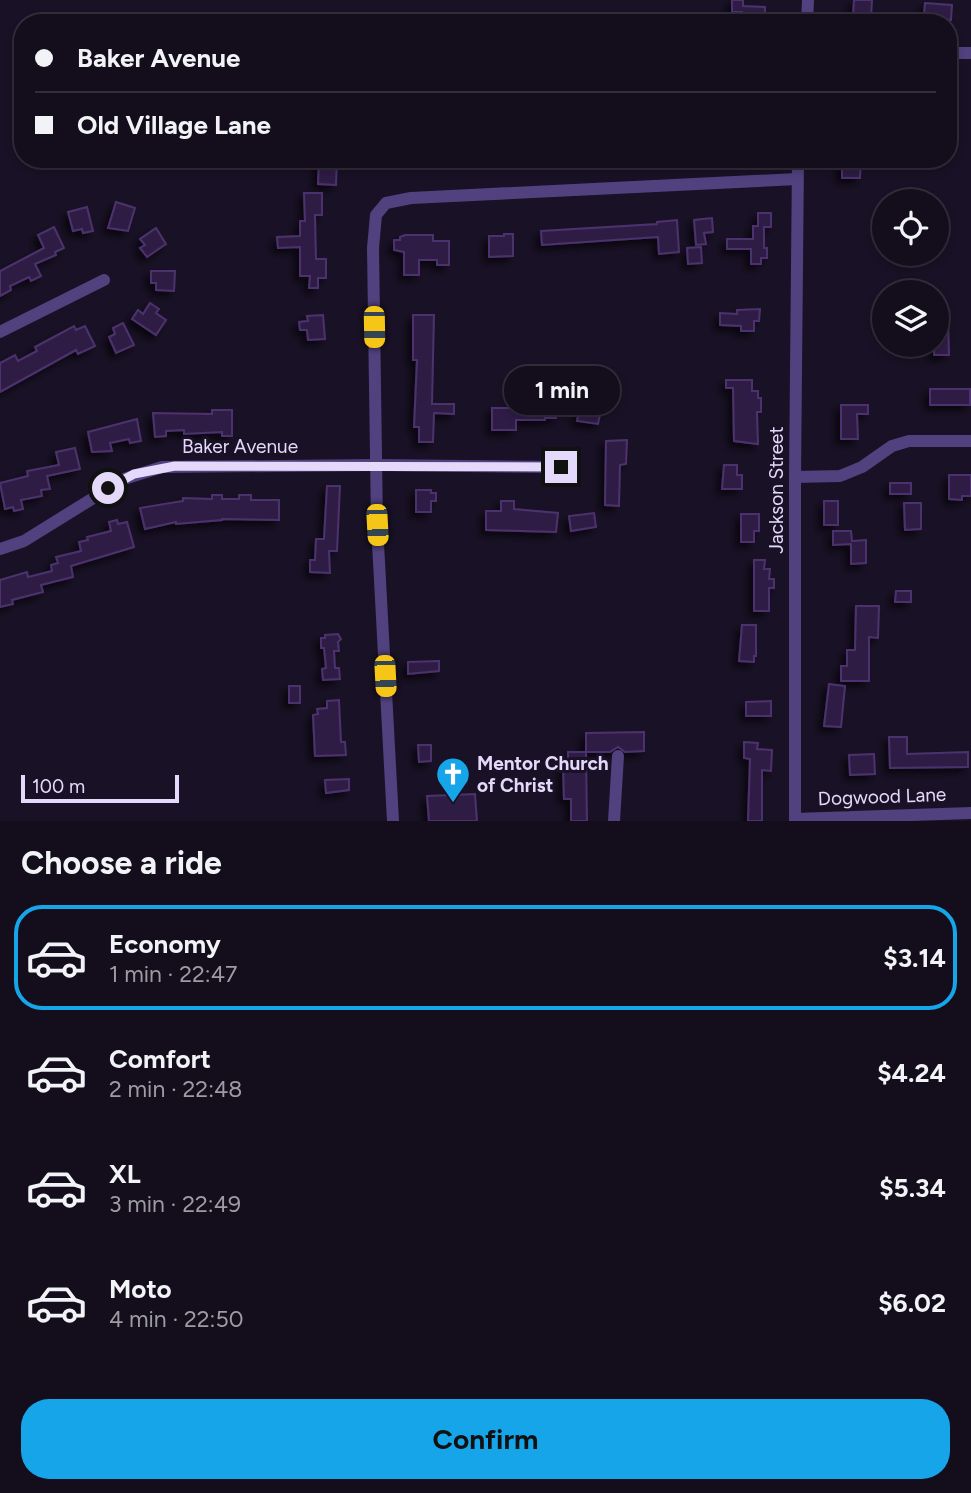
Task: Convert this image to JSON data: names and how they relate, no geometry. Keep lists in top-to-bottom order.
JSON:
{
  "streets": {
    "street": ["Baker Avenue", "Jackson Street", "Dogwood Lane"]
  },
  "crossings": [
    ["Jackson Street", "Dogwood Lane"]
  ],
  "places": {
    "church": ["Mentor Church of Christ"]
  },
  "scale_bar": "100 m",
  "page": {
    "banner": ["Baker Avenue", "Old Village Lane"],
    "bubble": "1 min",
    "scale": "100 m",
    "heading": "Choose a ride",
    "list": [
      {
        "name": "Economy",
        "note": "1 min · 22:47",
        "value": "$3.14"
      },
      {
        "name": "Comfort",
        "note": "2 min · 22:48",
        "value": "$4.24"
      },
      {
        "name": "XL",
        "note": "3 min · 22:49",
        "value": "$5.34"
      },
      {
        "name": "Moto",
        "note": "4 min · 22:50",
        "value": "$6.02"
      }
    ],
    "buttons": "Confirm"
  }
}
